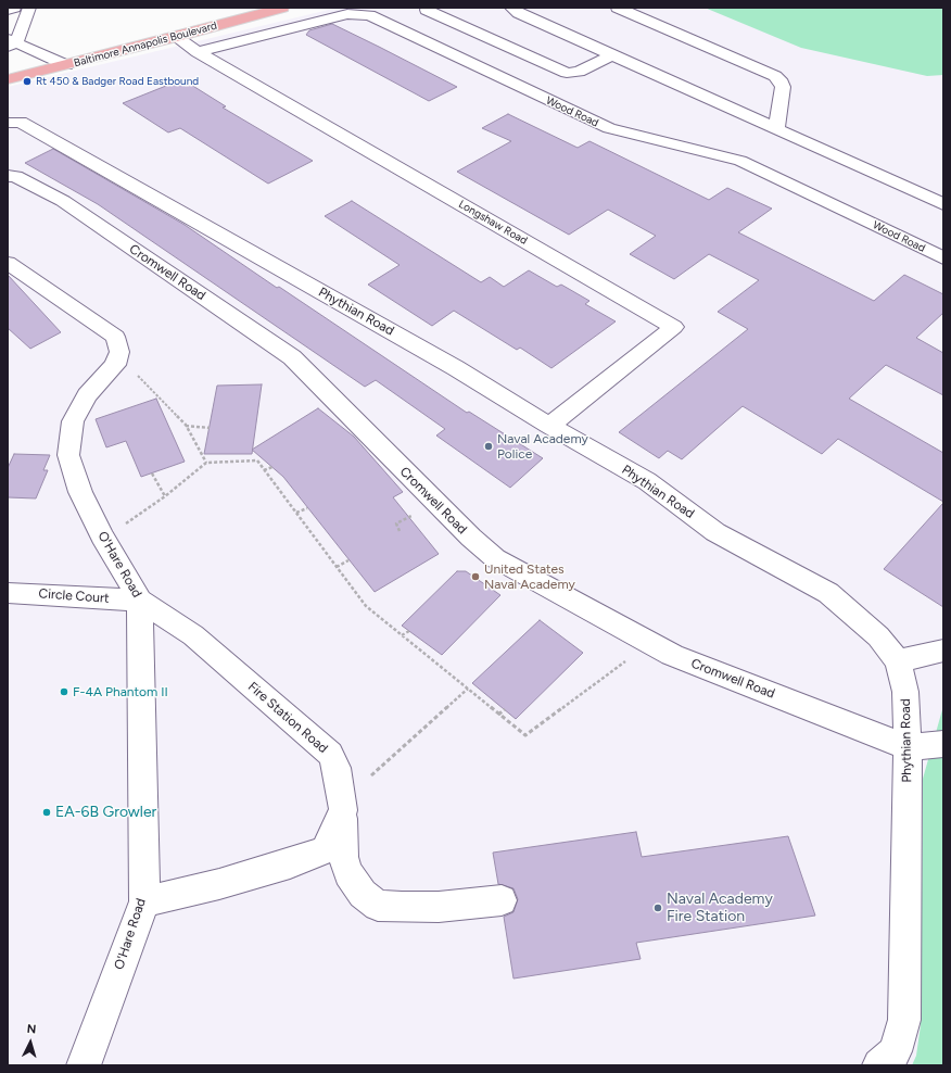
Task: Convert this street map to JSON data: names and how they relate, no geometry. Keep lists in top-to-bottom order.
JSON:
{
  "streets": {
    "main road": ["Baltimore Annapolis Boulevard"],
    "street": [
      "Wood Road",
      "Longshaw Road",
      "Cromwell Road",
      "Phythian Road",
      "O'Hare Road",
      "Circle Court",
      "Fire Station Road"
    ]
  },
  "crossings": [
    ["Baltimore Annapolis Boulevard", "Longshaw Road"],
    ["Wood Road", "Longshaw Road"],
    ["Longshaw Road", "Phythian Road"],
    ["Cromwell Road", "Phythian Road"],
    ["O'Hare Road", "Circle Court"],
    ["O'Hare Road", "Fire Station Road"],
    ["Circle Court", "Fire Station Road"]
  ],
  "places": [
    "Rt 450 & Badger Road Eastbound",
    "Naval Academy Police",
    "United States Naval Academy",
    "F-4A Phantom II",
    "EA-6B Growler",
    "Naval Academy Fire Station"
  ],
  "north": "top"
}
